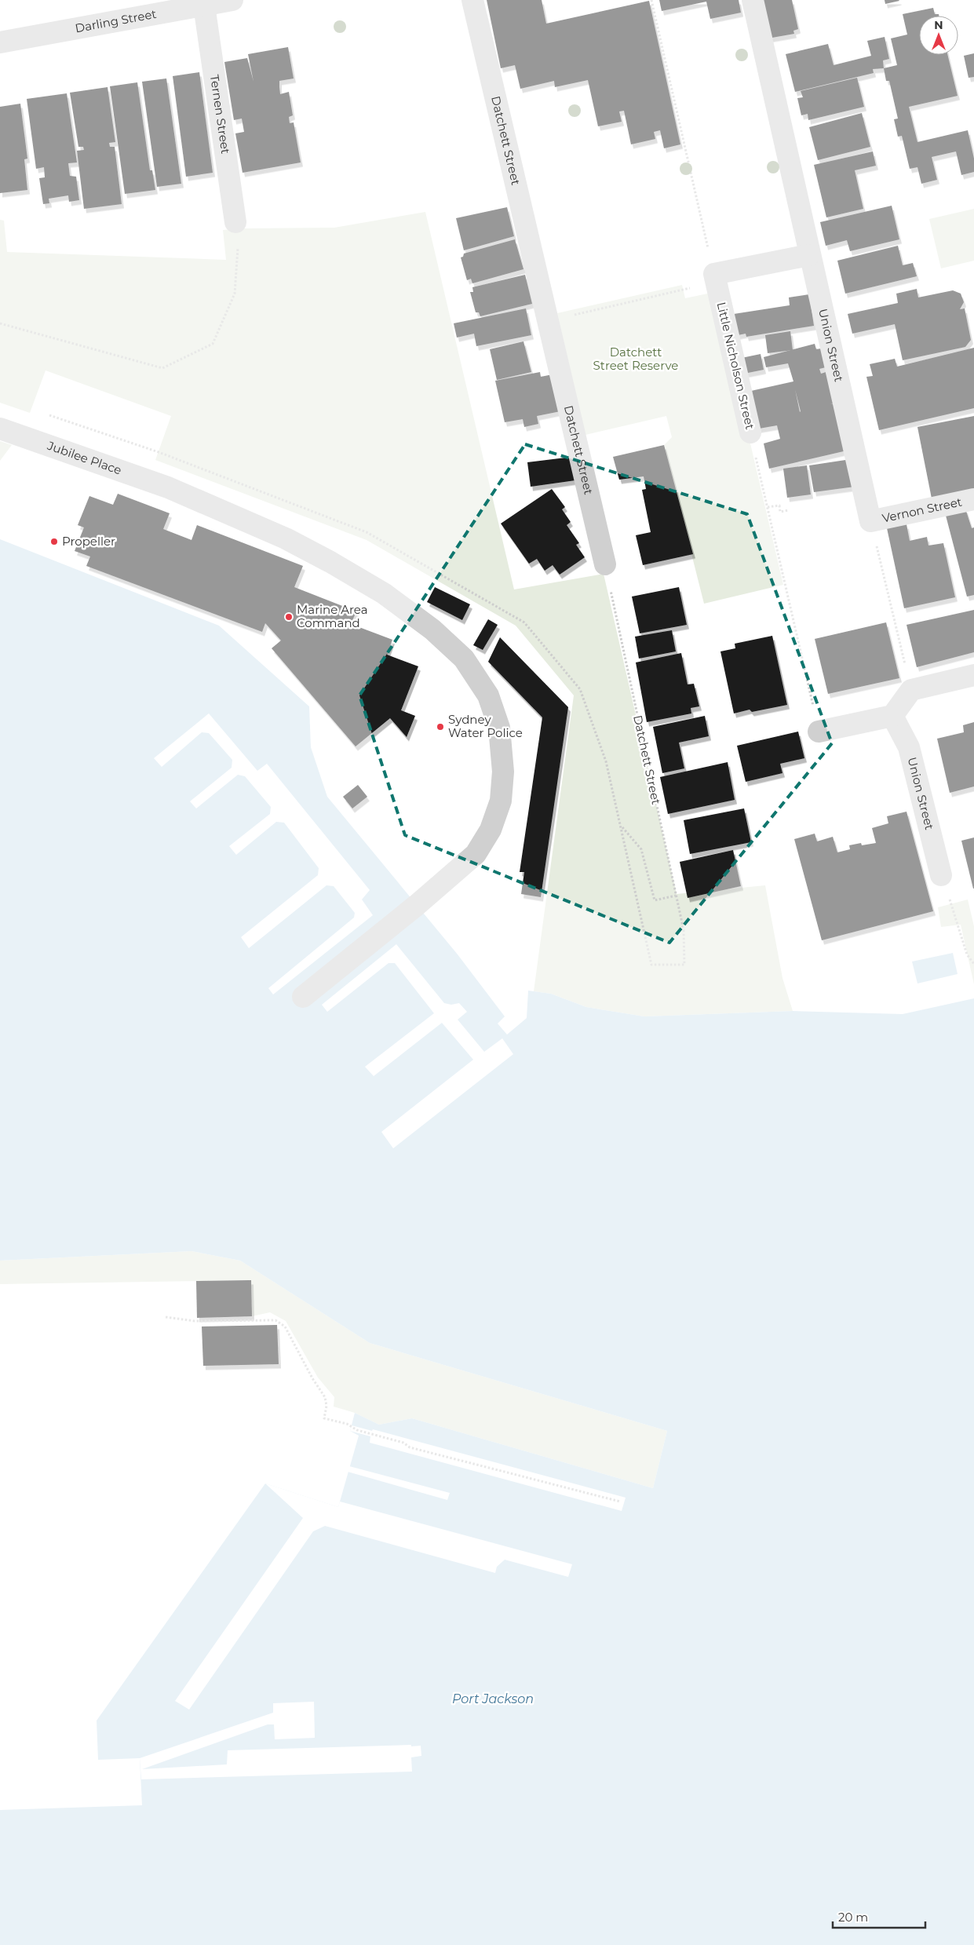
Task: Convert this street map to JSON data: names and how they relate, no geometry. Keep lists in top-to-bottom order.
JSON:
{
  "streets": {
    "street": [
      "Darling Street",
      "Ternen Street",
      "Datchett Street",
      "Union Street",
      "Little Nicholson Street",
      "Jubilee Place",
      "Vernon Street"
    ]
  },
  "crossings": [
    ["Darling Street", "Ternen Street"],
    ["Union Street", "Vernon Street"]
  ],
  "water": ["Port Jackson"],
  "parks": ["Datchett Street Reserve"],
  "places": ["Propeller", "Marine Area Command", "Sydney Water Police"],
  "scale_bar": "20 m",
  "north": "top"
}
